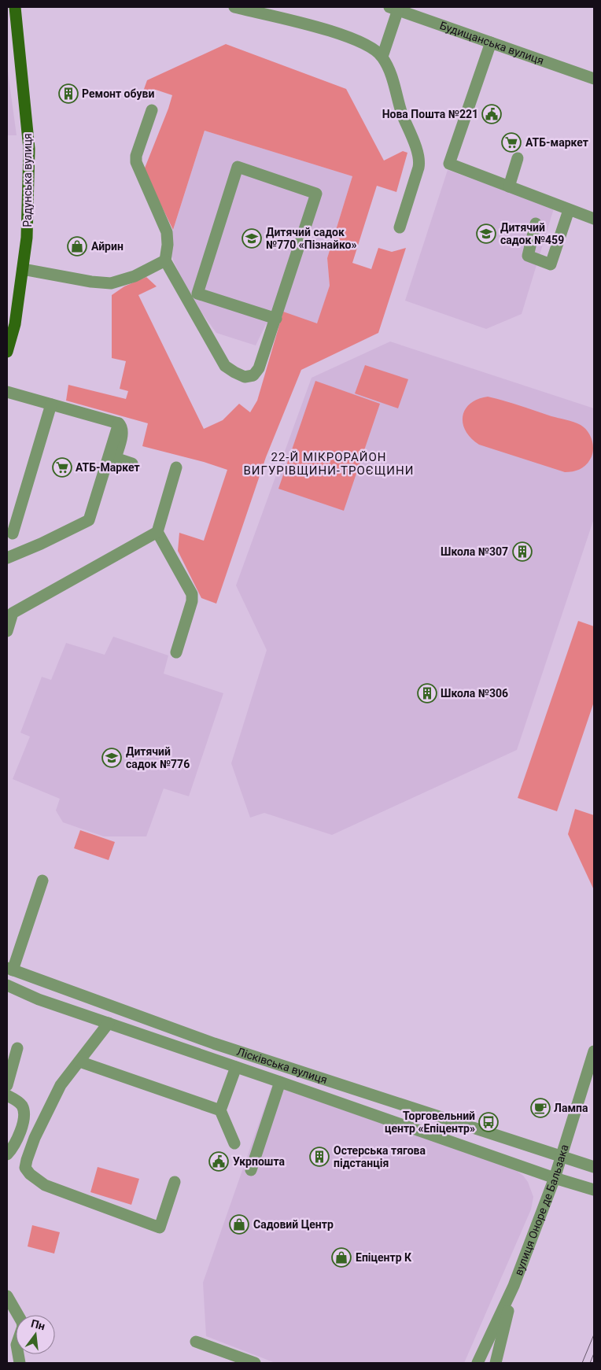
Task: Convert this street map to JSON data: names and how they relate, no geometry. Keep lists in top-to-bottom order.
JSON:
{
  "streets": {
    "main road": ["Радунська вулиця"],
    "street": ["Будищанська вулиця", "Лісківська вулиця", "вулиця Оноре де Бальзака"]
  },
  "crossings": [
    ["Лісківська вулиця", "вулиця Оноре де Бальзака"]
  ],
  "districts": ["22-Й МІКРОРАЙОН ВИГУРІВЩИНИ-ТРОЄЩИНИ"],
  "places": {
    "building": [
      "Ремонт обуви",
      "Школа №307",
      "Школа №306",
      "Остерська тягова пiдстанцiя"
    ],
    "public building": ["Нова Пошта №221", "Укрпошта"],
    "supermarket": ["АТБ-маркет", "АТБ-Маркет"],
    "school or university": ["Дитячий садок №459", "Дитячий садок №770 «Пізнайко»", "Дитячий садок №776"],
    "shop": ["Айрин", "Садовий Центр", "Епіцентр К"],
    "cafe": ["Лампа"],
    "bus stop": ["Торговельний центр «Епіцентр»"]
  },
  "north": "top"
}
